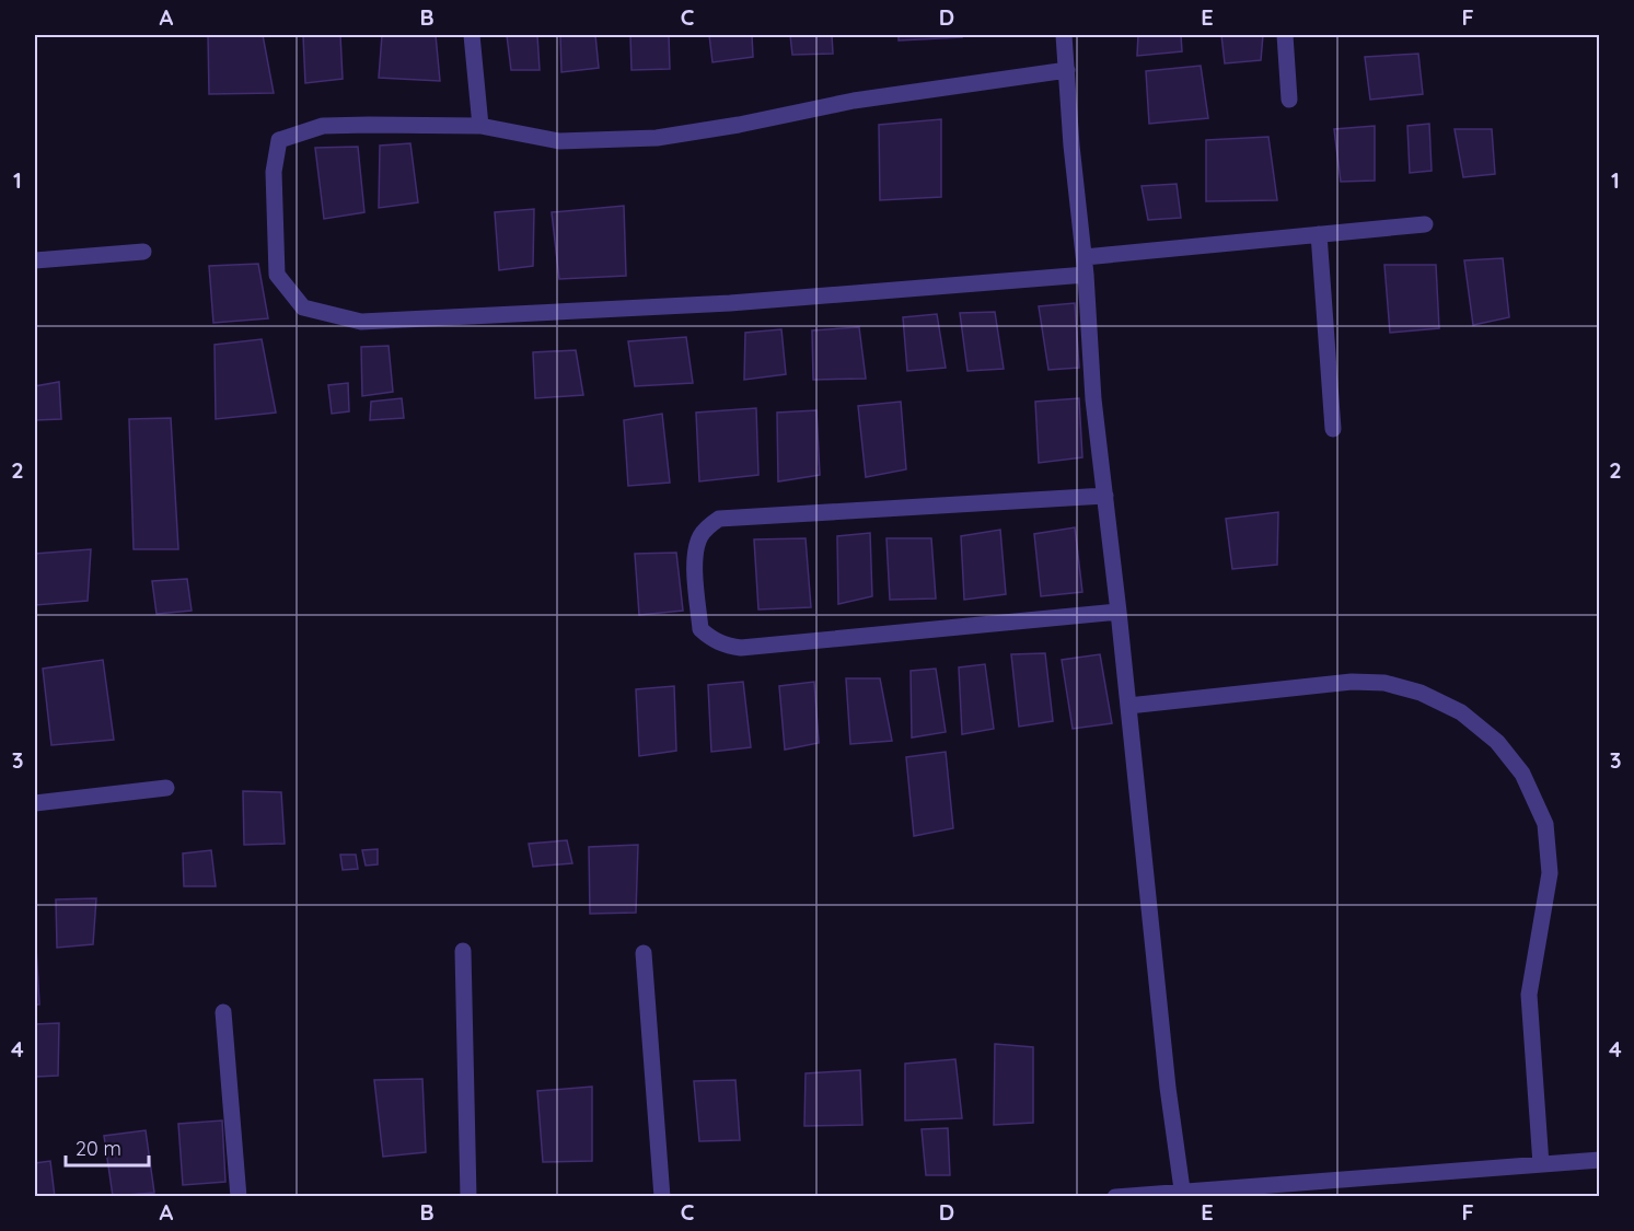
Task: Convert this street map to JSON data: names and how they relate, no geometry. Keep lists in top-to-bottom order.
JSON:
{
  "scale_bar": "20 m",
  "grid": {
    "columns": [
      "A",
      "B",
      "C",
      "D",
      "E",
      "F"
    ],
    "rows": [
      "1",
      "2",
      "3",
      "4"
    ]
  }
}
